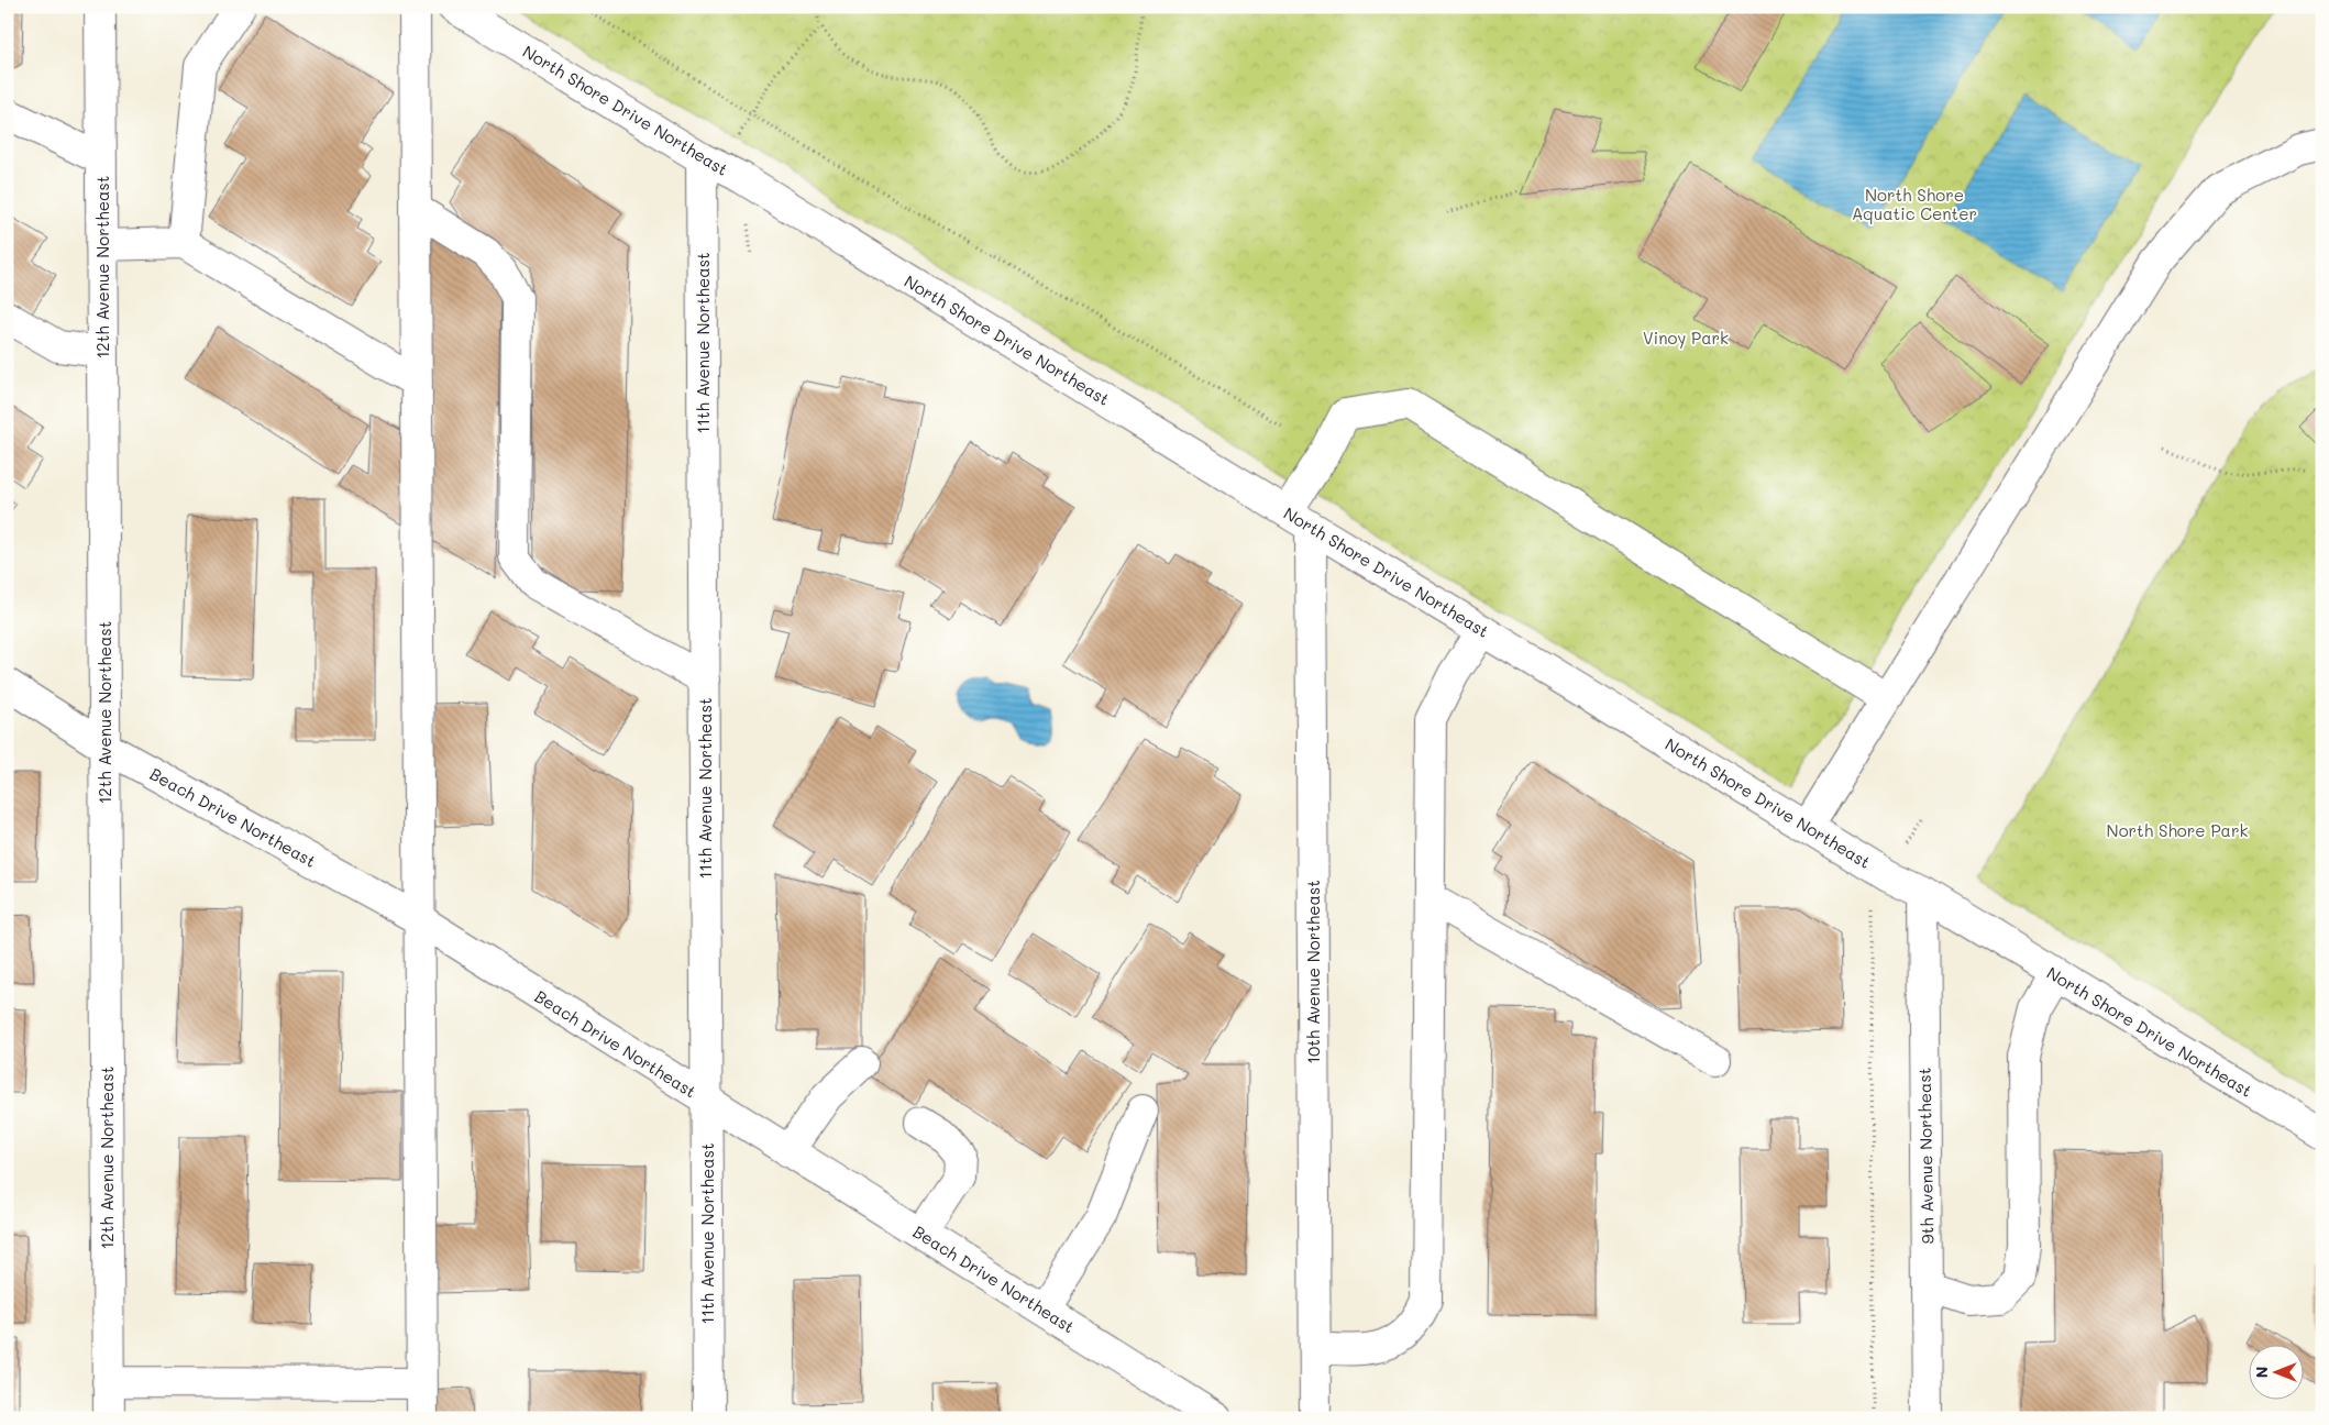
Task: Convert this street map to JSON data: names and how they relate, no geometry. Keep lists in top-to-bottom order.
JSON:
{
  "streets": {
    "street": [
      "North Shore Drive Northeast",
      "12th Avenue Northeast",
      "11th Avenue Northeast",
      "Beach Drive Northeast",
      "10th Avenue Northeast",
      "9th Avenue Northeast"
    ]
  },
  "crossings": [
    ["North Shore Drive Northeast", "11th Avenue Northeast"],
    ["North Shore Drive Northeast", "10th Avenue Northeast"],
    ["North Shore Drive Northeast", "9th Avenue Northeast"],
    ["12th Avenue Northeast", "Beach Drive Northeast"],
    ["11th Avenue Northeast", "Beach Drive Northeast"]
  ],
  "parks": ["North Shore Aquatic Center", "Vinoy Park", "North Shore Park"],
  "north": "left"
}
